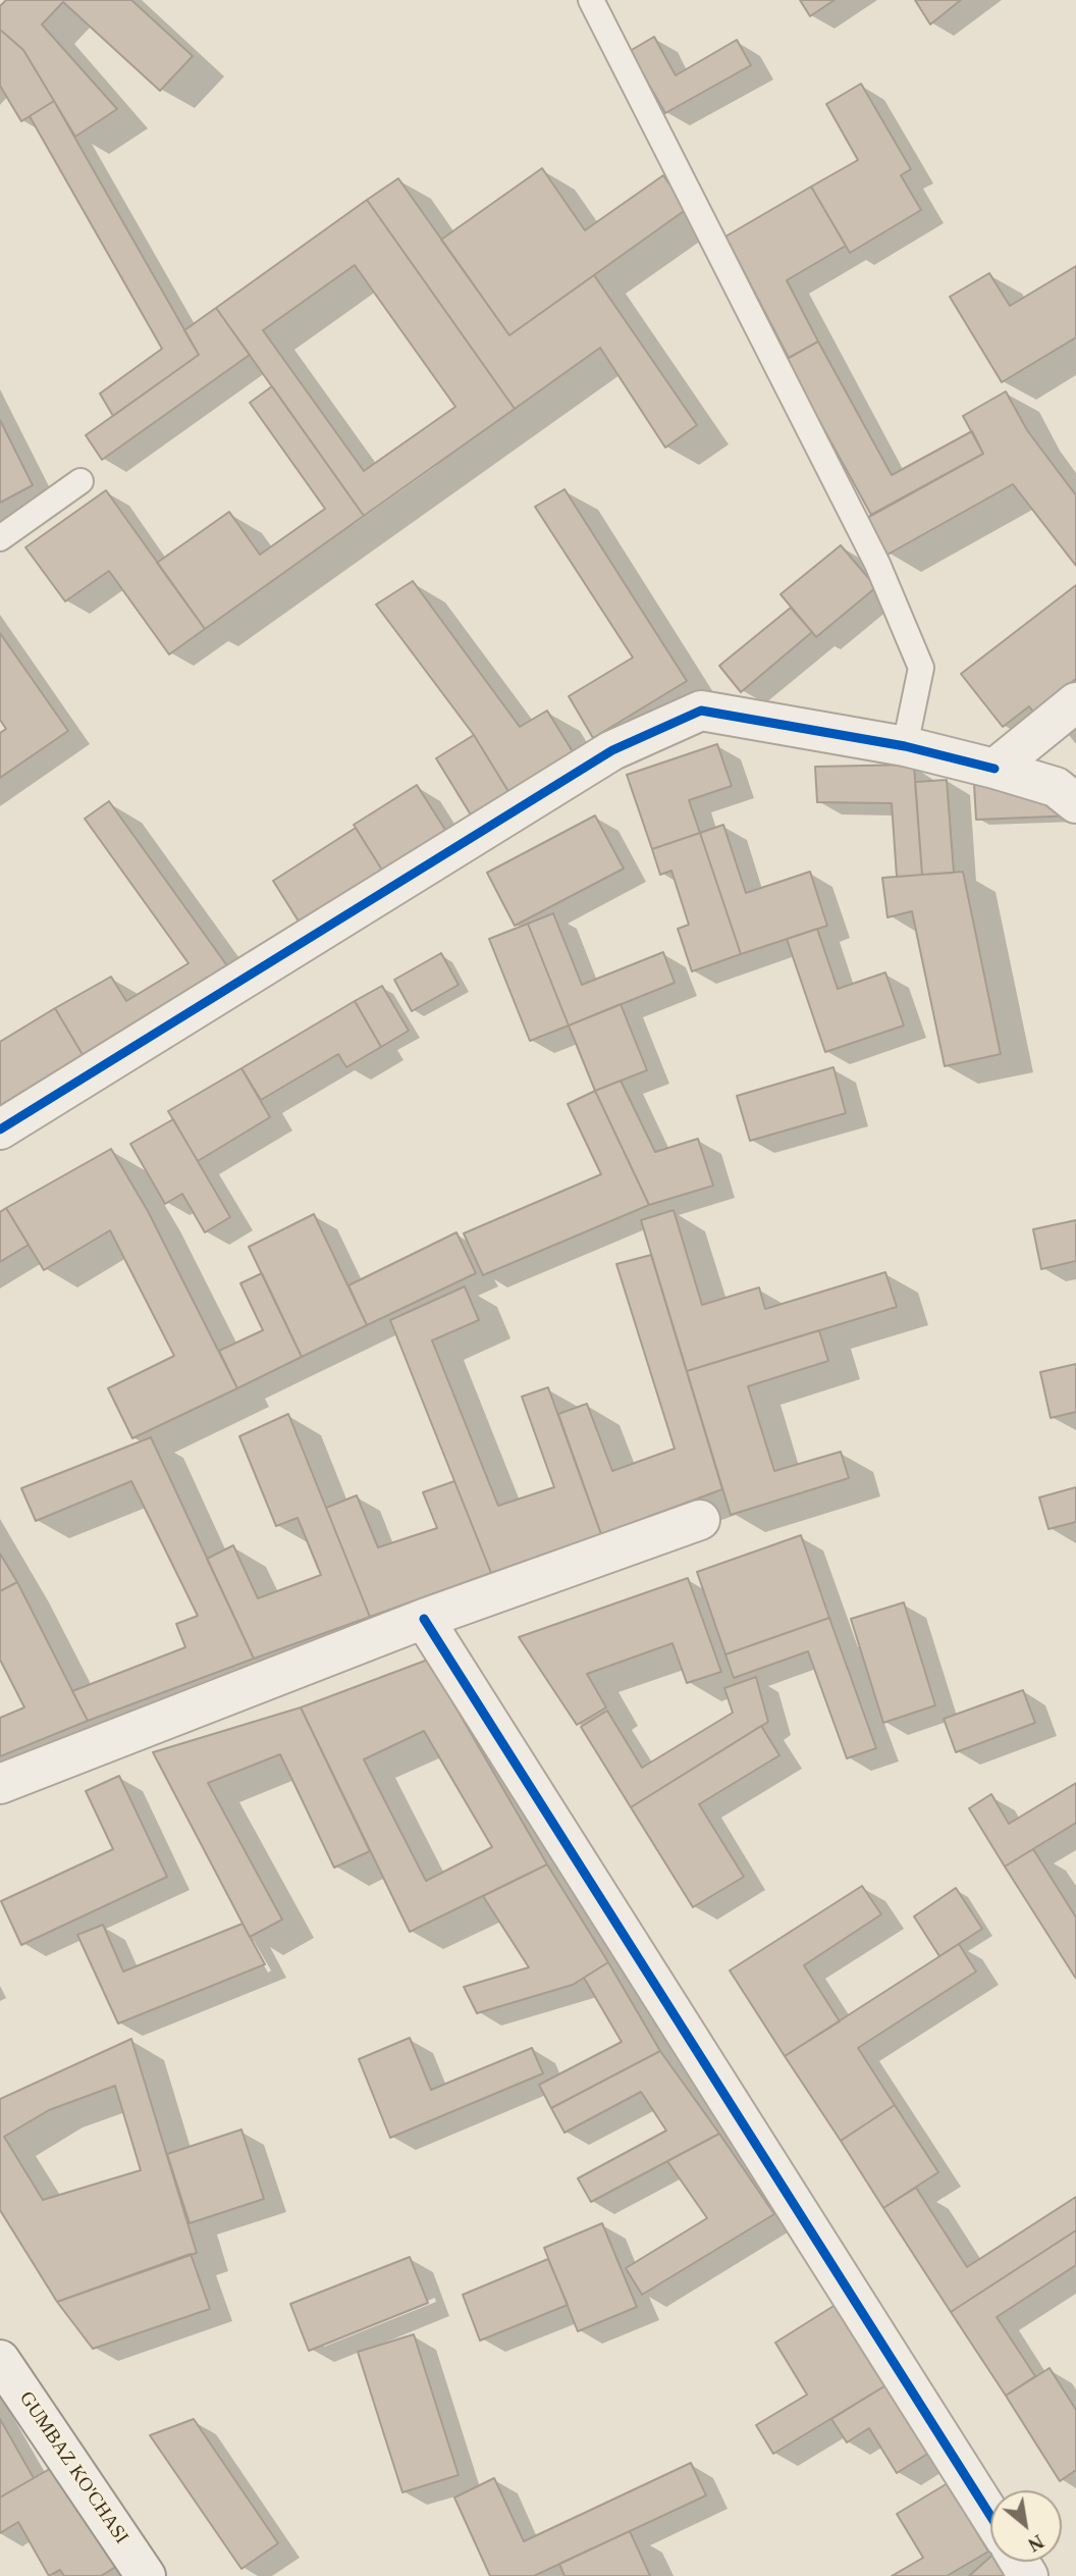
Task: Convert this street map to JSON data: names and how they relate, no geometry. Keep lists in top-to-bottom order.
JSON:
{
  "streets": {
    "street": ["GUMBAZ KO'CHASI"]
  },
  "north": "bottom right"
}
